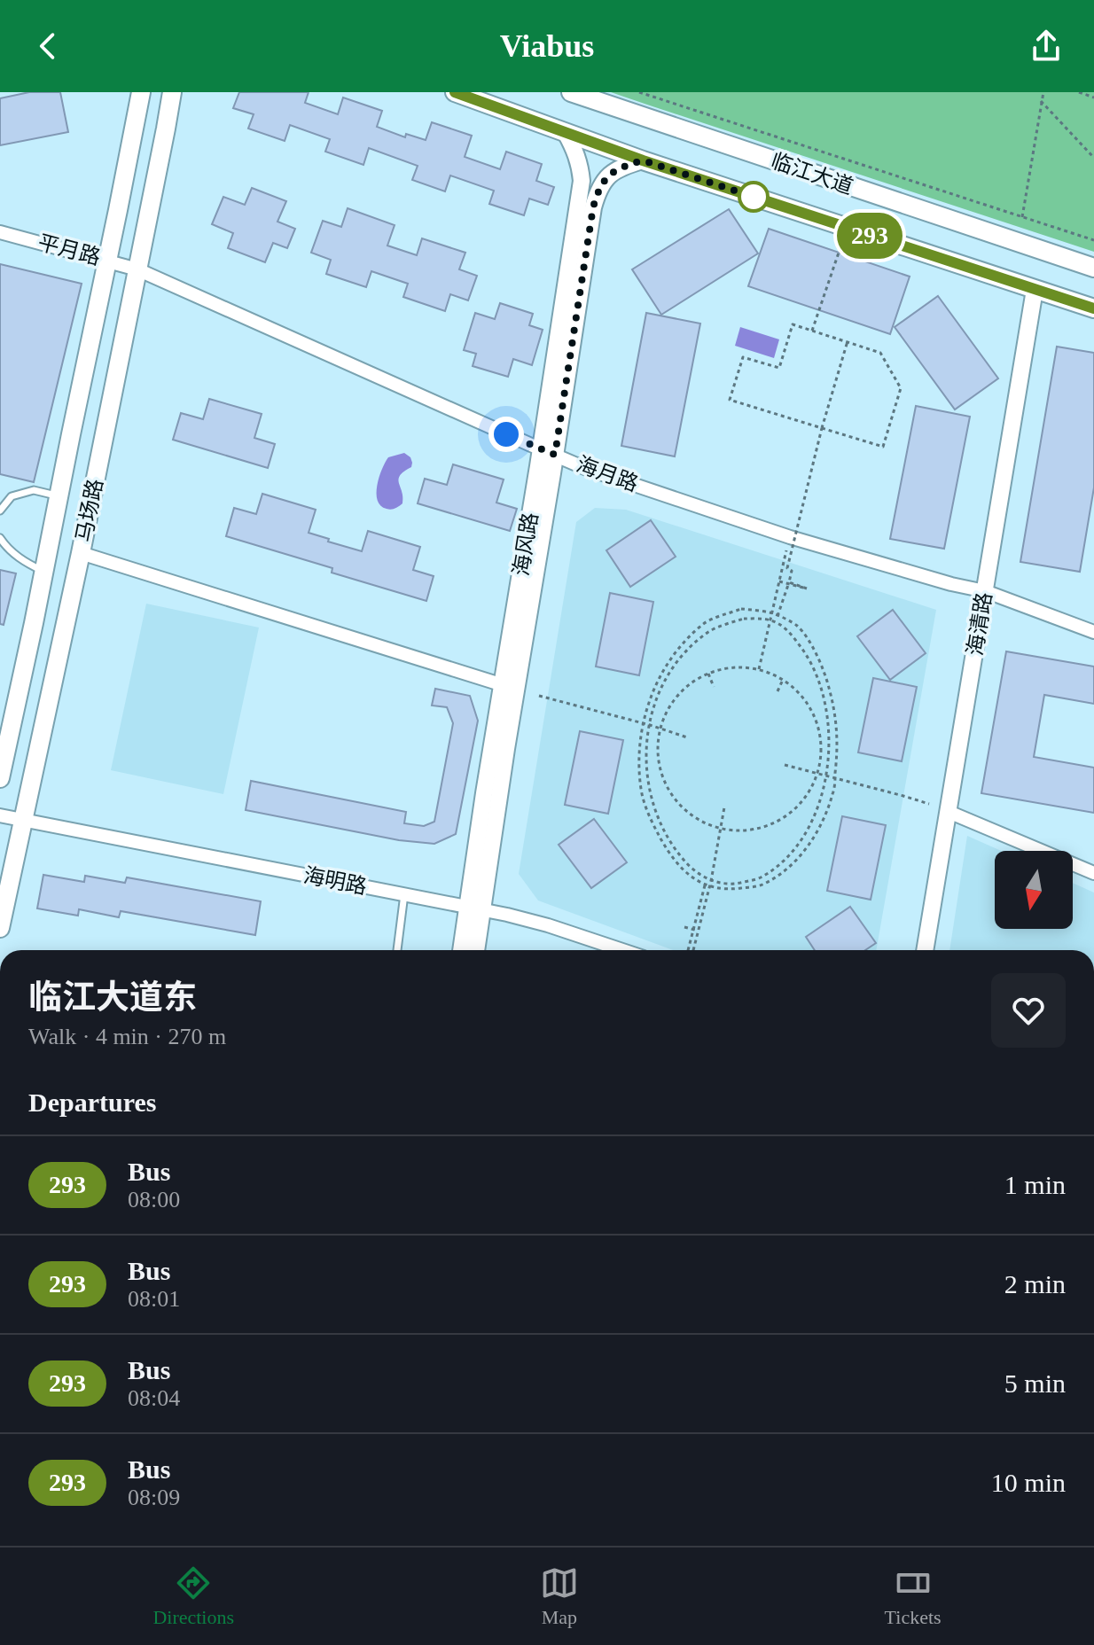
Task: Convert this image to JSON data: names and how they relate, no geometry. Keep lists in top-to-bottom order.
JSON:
{
  "streets": {
    "main road": ["临江大道", "马场路"],
    "street": [
      "平月路",
      "海月路",
      "海风路",
      "海清路",
      "海明路"
    ]
  },
  "crossings": [
    ["临江大道", "海风路"],
    ["临江大道", "海清路"],
    ["平月路", "海月路"],
    ["平月路", "马场路"],
    ["海月路", "马场路"],
    ["海月路", "海风路"],
    ["海月路", "海清路"],
    ["马场路", "海明路"],
    ["海风路", "海明路"]
  ],
  "lines": ["bus line 293"],
  "north": "bottom",
  "page": {
    "header": "Viabus",
    "on_map": "293",
    "heading": [
      ["临江大道东", "Walk · 4 min · 270 m"],
      "Departures"
    ],
    "list": [
      {
        "mark": "293",
        "name": "Bus",
        "note": "08:00",
        "value": "1 min"
      },
      {
        "mark": "293",
        "name": "Bus",
        "note": "08:01",
        "value": "2 min"
      },
      {
        "mark": "293",
        "name": "Bus",
        "note": "08:04",
        "value": "5 min"
      },
      {
        "mark": "293",
        "name": "Bus",
        "note": "08:09",
        "value": "10 min"
      }
    ],
    "tabs": ["Directions", "Map", "Tickets"]
  }
}
